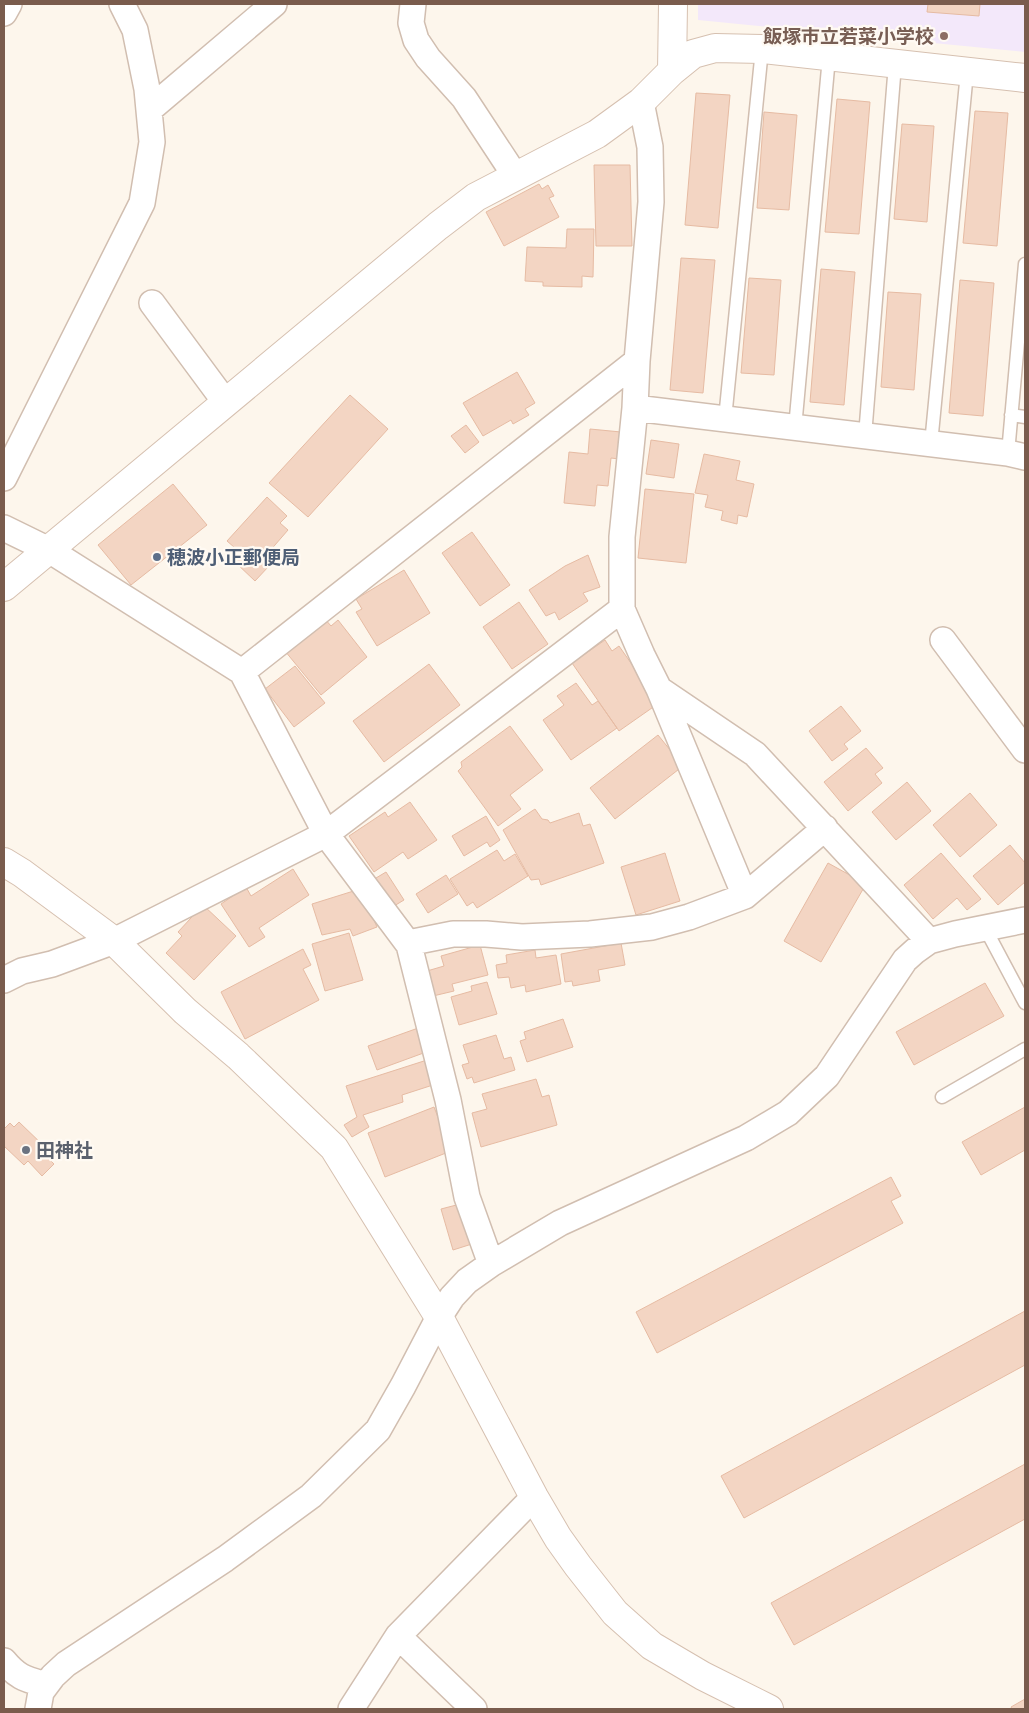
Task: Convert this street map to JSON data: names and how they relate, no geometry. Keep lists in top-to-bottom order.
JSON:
{
  "places": ["飯塚市立若菜小学校", "穂波小正郵便局", "田神社"]
}
